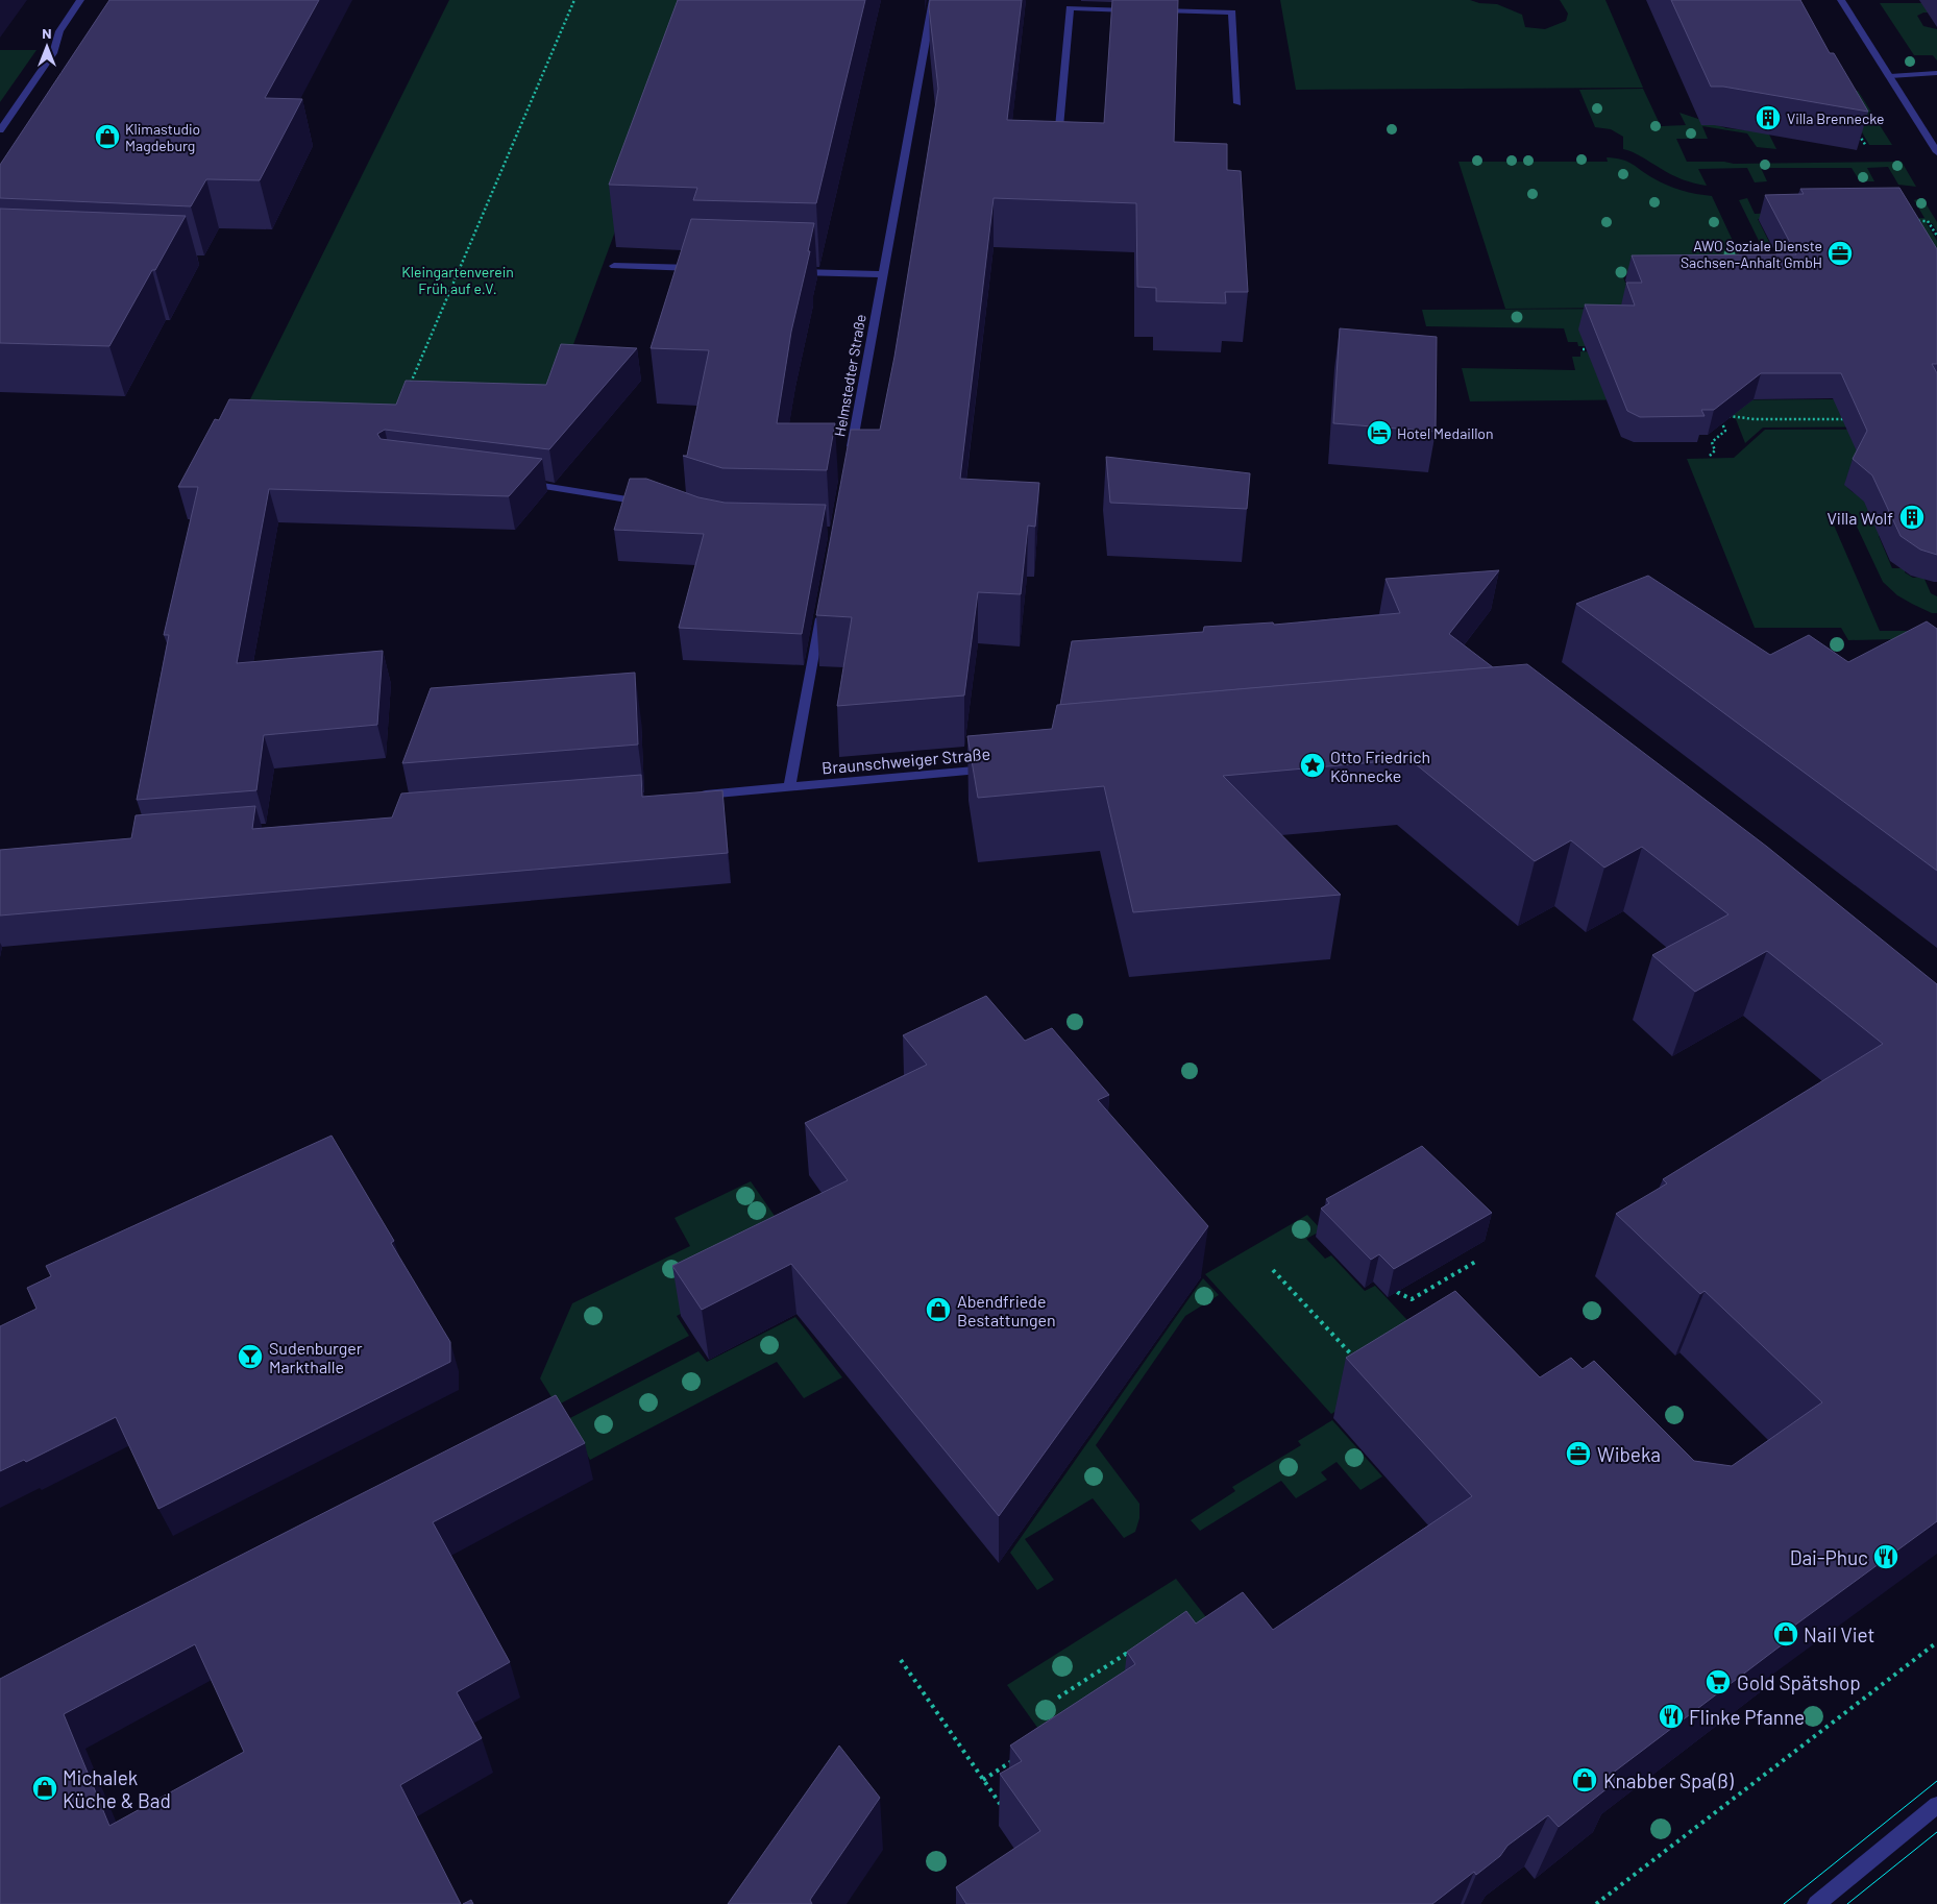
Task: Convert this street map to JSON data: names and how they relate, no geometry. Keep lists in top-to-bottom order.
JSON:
{
  "streets": {
    "street": ["Helmstedter Straße", "Braunschweiger Straße"]
  },
  "parks": ["Kleingartenverein Früh auf e.V."],
  "places": {
    "building": ["Villa Brennecke", "Villa Wolf"],
    "shop": [
      "Klimastudio Magdeburg",
      "Abendfriede Bestattungen",
      "Nail Viet",
      "Knabber Spa(ß)",
      "Michalek Küche & Bad"
    ],
    "office": ["AWO Soziale Dienste Sachsen-Anhalt GmbH", "Wibeka"],
    "hotel": ["Hotel Medaillon"],
    "place": ["Otto Friedrich Könnecke"],
    "bar": ["Sudenburger Markthalle"],
    "restaurant": ["Dai-Phuc", "Flinke Pfanne"],
    "supermarket": ["Gold Spätshop"]
  },
  "north": "top"
}
